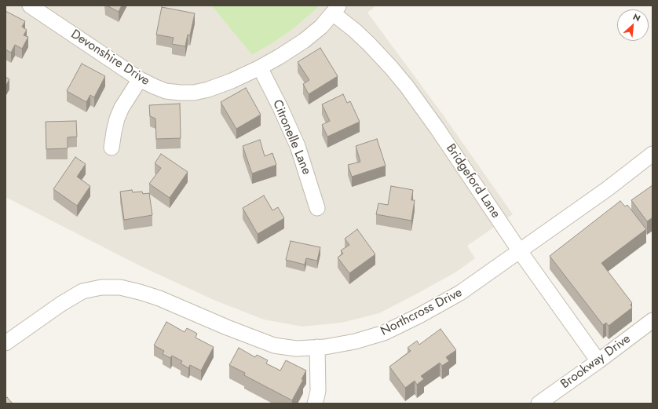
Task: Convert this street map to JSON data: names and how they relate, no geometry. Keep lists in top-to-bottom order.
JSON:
{
  "streets": {
    "street": [
      "Devonshire Drive",
      "Citronelle Lane",
      "Bridgeford Lane",
      "Northcross Drive",
      "Brookway Drive"
    ]
  },
  "crossings": [
    ["Devonshire Drive", "Citronelle Lane"],
    ["Devonshire Drive", "Bridgeford Lane"],
    ["Bridgeford Lane", "Northcross Drive"],
    ["Bridgeford Lane", "Brookway Drive"]
  ],
  "north": "top right"
}
